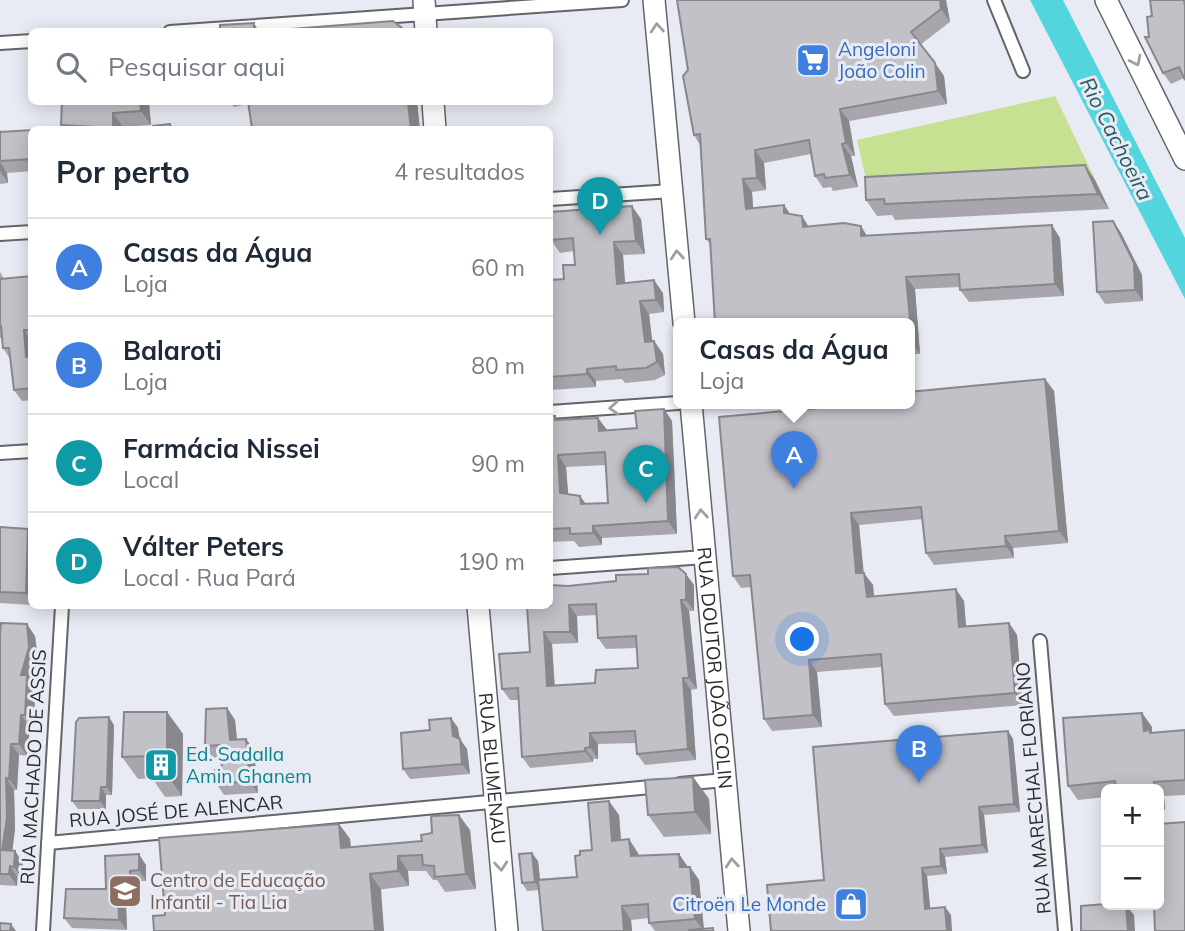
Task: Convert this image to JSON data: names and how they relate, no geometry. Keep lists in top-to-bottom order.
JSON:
{
  "streets": {
    "main road": ["RUA DOUTOR JOÃO COLIN", "RUA BLUMENAU"],
    "street": ["RUA MACHADO DE ASSIS", "RUA MARECHAL FLORIANO", "RUA JOSÉ DE ALENCAR"]
  },
  "crossings": [
    ["RUA DOUTOR JOÃO COLIN", "RUA JOSÉ DE ALENCAR"],
    ["RUA MACHADO DE ASSIS", "RUA JOSÉ DE ALENCAR"],
    ["RUA BLUMENAU", "RUA JOSÉ DE ALENCAR"]
  ],
  "one_way": ["RUA DOUTOR JOÃO COLIN", "RUA BLUMENAU"],
  "water": ["Rio Cachoeira"],
  "places": {
    "supermarket": ["Angeloni João Colin"],
    "building": ["Ed. Sadalla Amin Ghanem"],
    "school or university": ["Centro de Educação Infantil - Tia Lia"],
    "shop": ["Citroën Le Monde"]
  },
  "page": {
    "search": "Pesquisar aqui",
    "heading": ["Por perto", "4 resultados"],
    "pins": [
      "D",
      "A",
      "C",
      "B"
    ],
    "list": [
      {
        "mark": "A",
        "name": "Casas da Água",
        "note": "Loja",
        "value": "60 m"
      },
      {
        "mark": "B",
        "name": "Balaroti",
        "note": "Loja",
        "value": "80 m"
      },
      {
        "mark": "C",
        "name": "Farmácia Nissei",
        "note": "Local",
        "value": "90 m"
      },
      {
        "mark": "D",
        "name": "Válter Peters",
        "note": "Local · Rua Pará",
        "value": "190 m"
      }
    ],
    "popup": ["Casas da Água", "Loja"],
    "map_buttons": ["+", "−"]
  }
}
